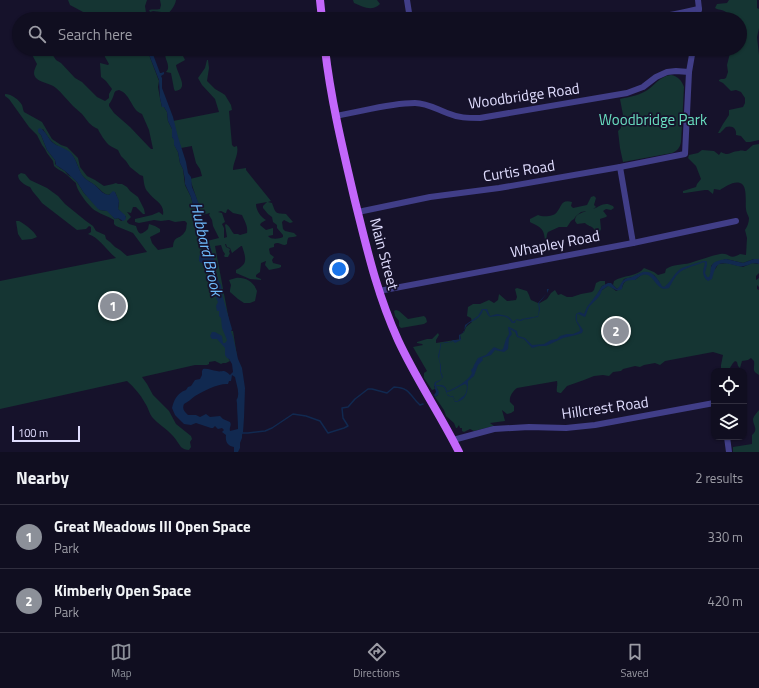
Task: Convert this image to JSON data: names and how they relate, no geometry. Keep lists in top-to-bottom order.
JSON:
{
  "streets": {
    "main road": ["Main Street"],
    "street": [
      "Woodbridge Road",
      "Curtis Road",
      "Whapley Road",
      "Hillcrest Road"
    ]
  },
  "crossings": [
    ["Woodbridge Road", "Curtis Road"],
    ["Woodbridge Road", "Main Street"],
    ["Curtis Road", "Main Street"],
    ["Whapley Road", "Main Street"],
    ["Main Street", "Hillcrest Road"]
  ],
  "water": ["Hubbard Brook"],
  "parks": ["Woodbridge Park"],
  "scale_bar": "100 m",
  "page": {
    "search": "Search here",
    "pins": ["1", "2"],
    "scale": "100 m",
    "heading": ["Nearby", "2 results"],
    "list": [
      {
        "mark": "1",
        "name": "Great Meadows III Open Space",
        "note": "Park",
        "value": "330 m"
      },
      {
        "mark": "2",
        "name": "Kimberly Open Space",
        "note": "Park",
        "value": "420 m"
      }
    ],
    "nav": ["Map", "Directions", "Saved"]
  }
}
